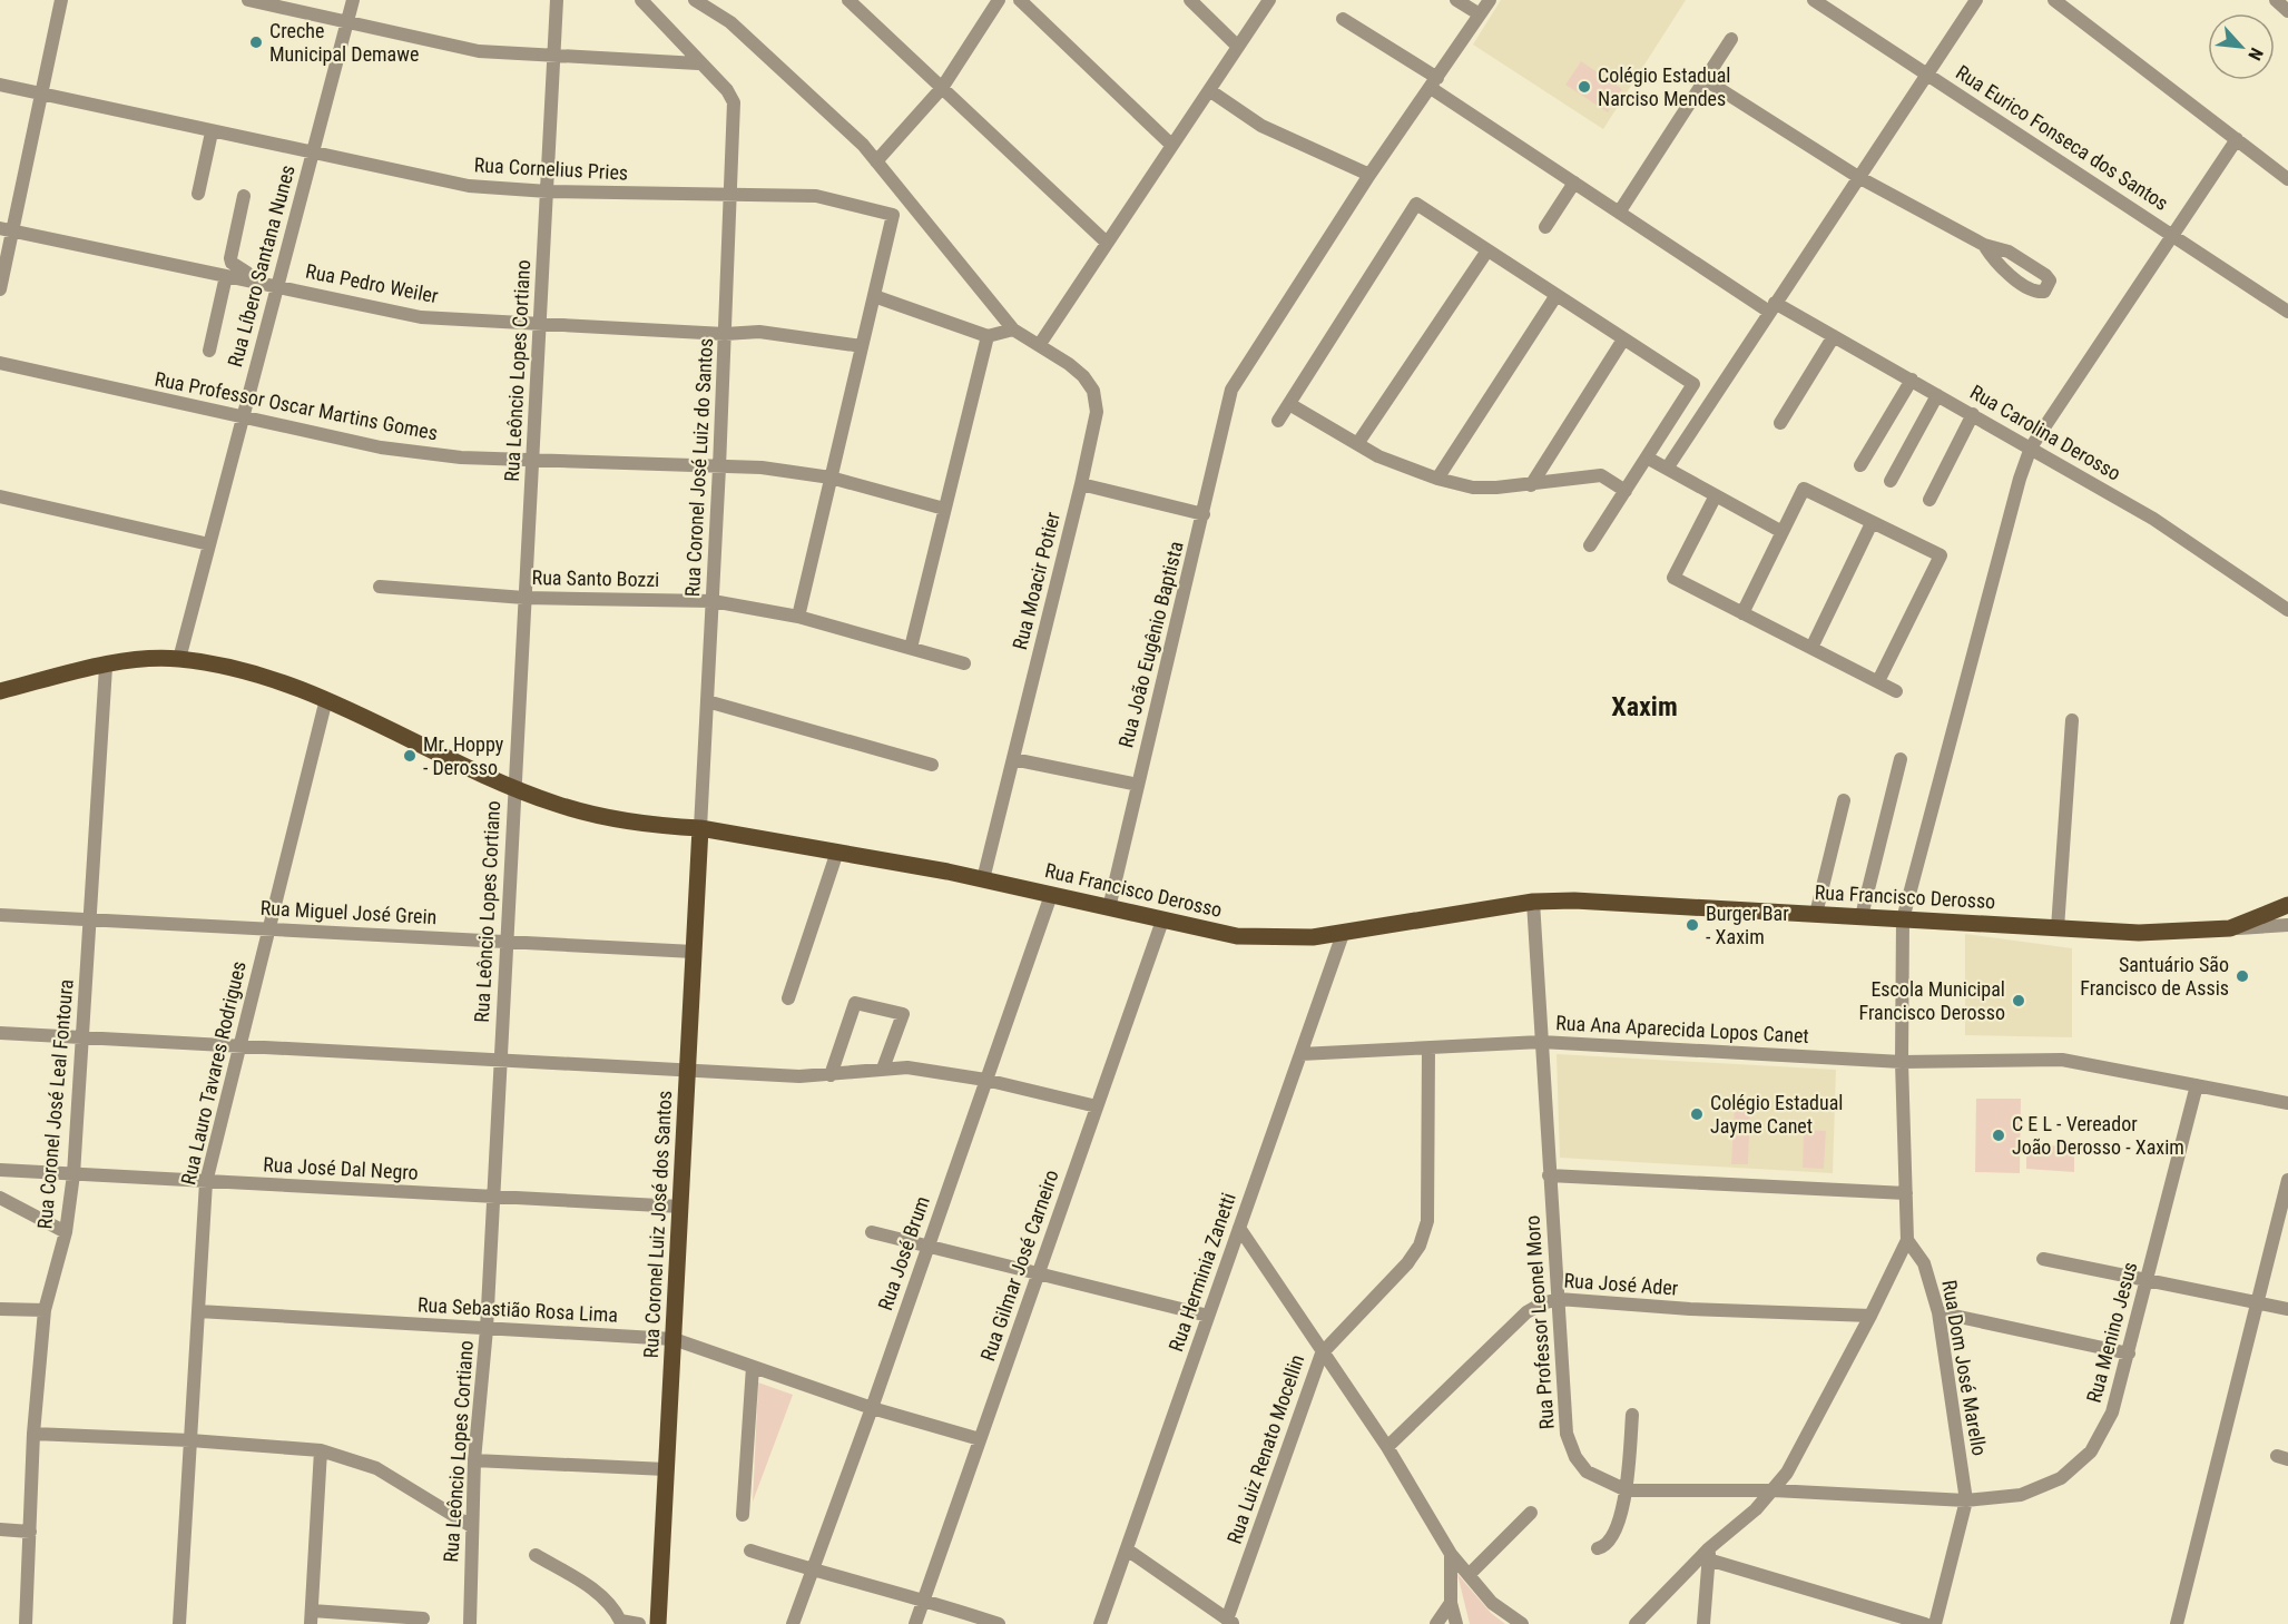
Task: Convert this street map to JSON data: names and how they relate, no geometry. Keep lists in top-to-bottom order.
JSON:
{
  "streets": {
    "main road": ["Rua Francisco Derosso", "Rua Coronel Luiz José dos Santos"],
    "street": [
      "Rua Eurico Fonseca dos Santos",
      "Rua Cornelius Pries",
      "Rua Líbero Santana Nunes",
      "Rua Pedro Weiler",
      "Rua Leôncio Lopes Cortiano",
      "Rua Professor Oscar Martins Gomes",
      "Rua Carolina Derosso",
      "Rua Coronel José Luiz do Santos",
      "Rua Santo Bozzi",
      "Rua Moacir Potier",
      "Rua João Eugênio Baptista",
      "Rua Miguel José Grein",
      "Rua Ana Aparecida Lopos Canet",
      "Rua Lauro Tavares Rodrigues",
      "Rua Coronel José Leal Fontoura",
      "Rua José Dal Negro",
      "Rua José Brum",
      "Rua Gilmar José Carneiro",
      "Rua Herminia Zanetti",
      "Rua José Ader",
      "Rua Sebastião Rosa Lima",
      "Rua Professor Leonel Moro",
      "Rua Menino Jesus",
      "Rua Dom José Marello",
      "Rua Luiz Renato Mocellin"
    ]
  },
  "crossings": [
    ["Rua Cornelius Pries", "Rua Líbero Santana Nunes"],
    ["Rua Cornelius Pries", "Rua Leôncio Lopes Cortiano"],
    ["Rua Cornelius Pries", "Rua Coronel José Luiz do Santos"],
    ["Rua Líbero Santana Nunes", "Rua Pedro Weiler"],
    ["Rua Líbero Santana Nunes", "Rua Professor Oscar Martins Gomes"],
    ["Rua Líbero Santana Nunes", "Rua Francisco Derosso"],
    ["Rua Pedro Weiler", "Rua Leôncio Lopes Cortiano"],
    ["Rua Pedro Weiler", "Rua Coronel José Luiz do Santos"],
    ["Rua Leôncio Lopes Cortiano", "Rua Professor Oscar Martins Gomes"],
    ["Rua Leôncio Lopes Cortiano", "Rua Santo Bozzi"],
    ["Rua Leôncio Lopes Cortiano", "Rua Francisco Derosso"],
    ["Rua Leôncio Lopes Cortiano", "Rua Miguel José Grein"],
    ["Rua Leôncio Lopes Cortiano", "Rua José Dal Negro"],
    ["Rua Leôncio Lopes Cortiano", "Rua Sebastião Rosa Lima"],
    ["Rua Professor Oscar Martins Gomes", "Rua Coronel José Luiz do Santos"],
    ["Rua Coronel José Luiz do Santos", "Rua Santo Bozzi"],
    ["Rua Coronel José Luiz do Santos", "Rua Francisco Derosso"],
    ["Rua Coronel José Luiz do Santos", "Rua Coronel Luiz José dos Santos"],
    ["Rua Moacir Potier", "Rua Francisco Derosso"],
    ["Rua João Eugênio Baptista", "Rua Francisco Derosso"],
    ["Rua Francisco Derosso", "Rua Lauro Tavares Rodrigues"],
    ["Rua Francisco Derosso", "Rua Coronel José Leal Fontoura"],
    ["Rua Francisco Derosso", "Rua Coronel Luiz José dos Santos"],
    ["Rua Francisco Derosso", "Rua José Brum"],
    ["Rua Francisco Derosso", "Rua Gilmar José Carneiro"],
    ["Rua Francisco Derosso", "Rua Herminia Zanetti"],
    ["Rua Francisco Derosso", "Rua Professor Leonel Moro"],
    ["Rua Miguel José Grein", "Rua Lauro Tavares Rodrigues"],
    ["Rua Miguel José Grein", "Rua Coronel José Leal Fontoura"],
    ["Rua Miguel José Grein", "Rua Coronel Luiz José dos Santos"],
    ["Rua Ana Aparecida Lopos Canet", "Rua Herminia Zanetti"],
    ["Rua Ana Aparecida Lopos Canet", "Rua Professor Leonel Moro"],
    ["Rua Ana Aparecida Lopos Canet", "Rua Menino Jesus"],
    ["Rua Ana Aparecida Lopos Canet", "Rua Luiz Renato Mocellin"],
    ["Rua Lauro Tavares Rodrigues", "Rua José Dal Negro"],
    ["Rua Lauro Tavares Rodrigues", "Rua Sebastião Rosa Lima"],
    ["Rua Coronel José Leal Fontoura", "Rua José Dal Negro"],
    ["Rua José Dal Negro", "Rua Coronel Luiz José dos Santos"],
    ["Rua Coronel Luiz José dos Santos", "Rua Sebastião Rosa Lima"],
    ["Rua José Brum", "Rua Sebastião Rosa Lima"],
    ["Rua Gilmar José Carneiro", "Rua Sebastião Rosa Lima"],
    ["Rua José Ader", "Rua Professor Leonel Moro"],
    ["Rua Professor Leonel Moro", "Rua Menino Jesus"],
    ["Rua Professor Leonel Moro", "Rua Dom José Marello"],
    ["Rua Menino Jesus", "Rua Dom José Marello"]
  ],
  "districts": ["Xaxim"],
  "places": [
    "Creche Municipal Demawe",
    "Colégio Estadual Narciso Mendes",
    "Mr. Hoppy - Derosso",
    "Burger Bar - Xaxim",
    "Santuário São Francisco de Assis",
    "Escola Municipal Francisco Derosso",
    "Colégio Estadual Jayme Canet",
    "C E L - Vereador João Derosso - Xaxim"
  ],
  "north": "bottom right"
}
